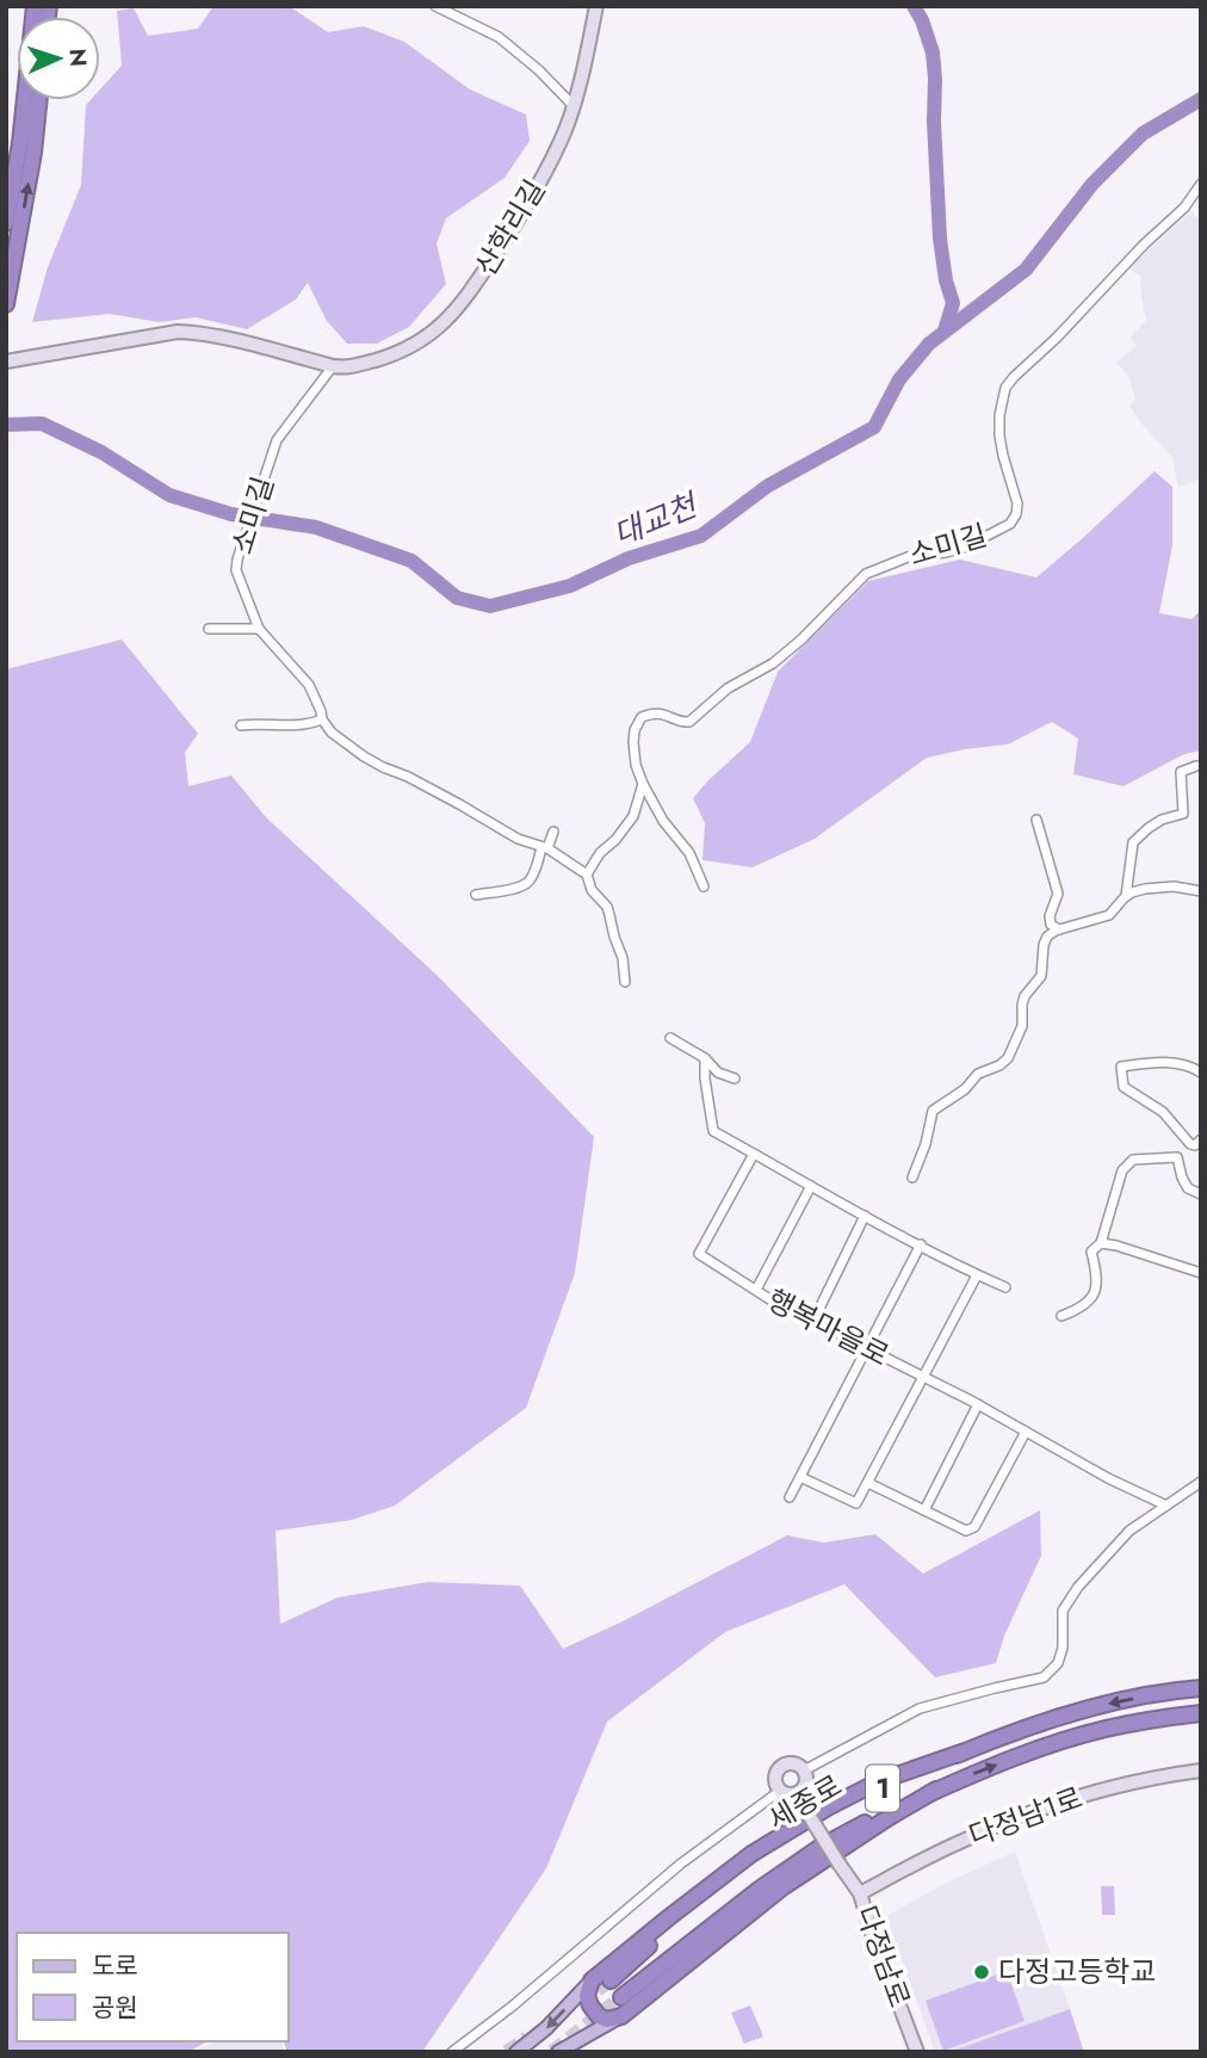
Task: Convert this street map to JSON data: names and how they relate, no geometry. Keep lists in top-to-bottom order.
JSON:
{
  "streets": {
    "highway": ["1", "세종로"],
    "main road": ["산학리길", "다정남1로", "다정남로"],
    "street": ["소미길", "행복마을로"]
  },
  "crossings": [
    ["산학리길", "소미길"],
    ["다정남1로", "다정남로"]
  ],
  "water": ["대교천"],
  "places": ["다정고등학교"],
  "legend": ["도로", "공원"],
  "north": "right"
}
